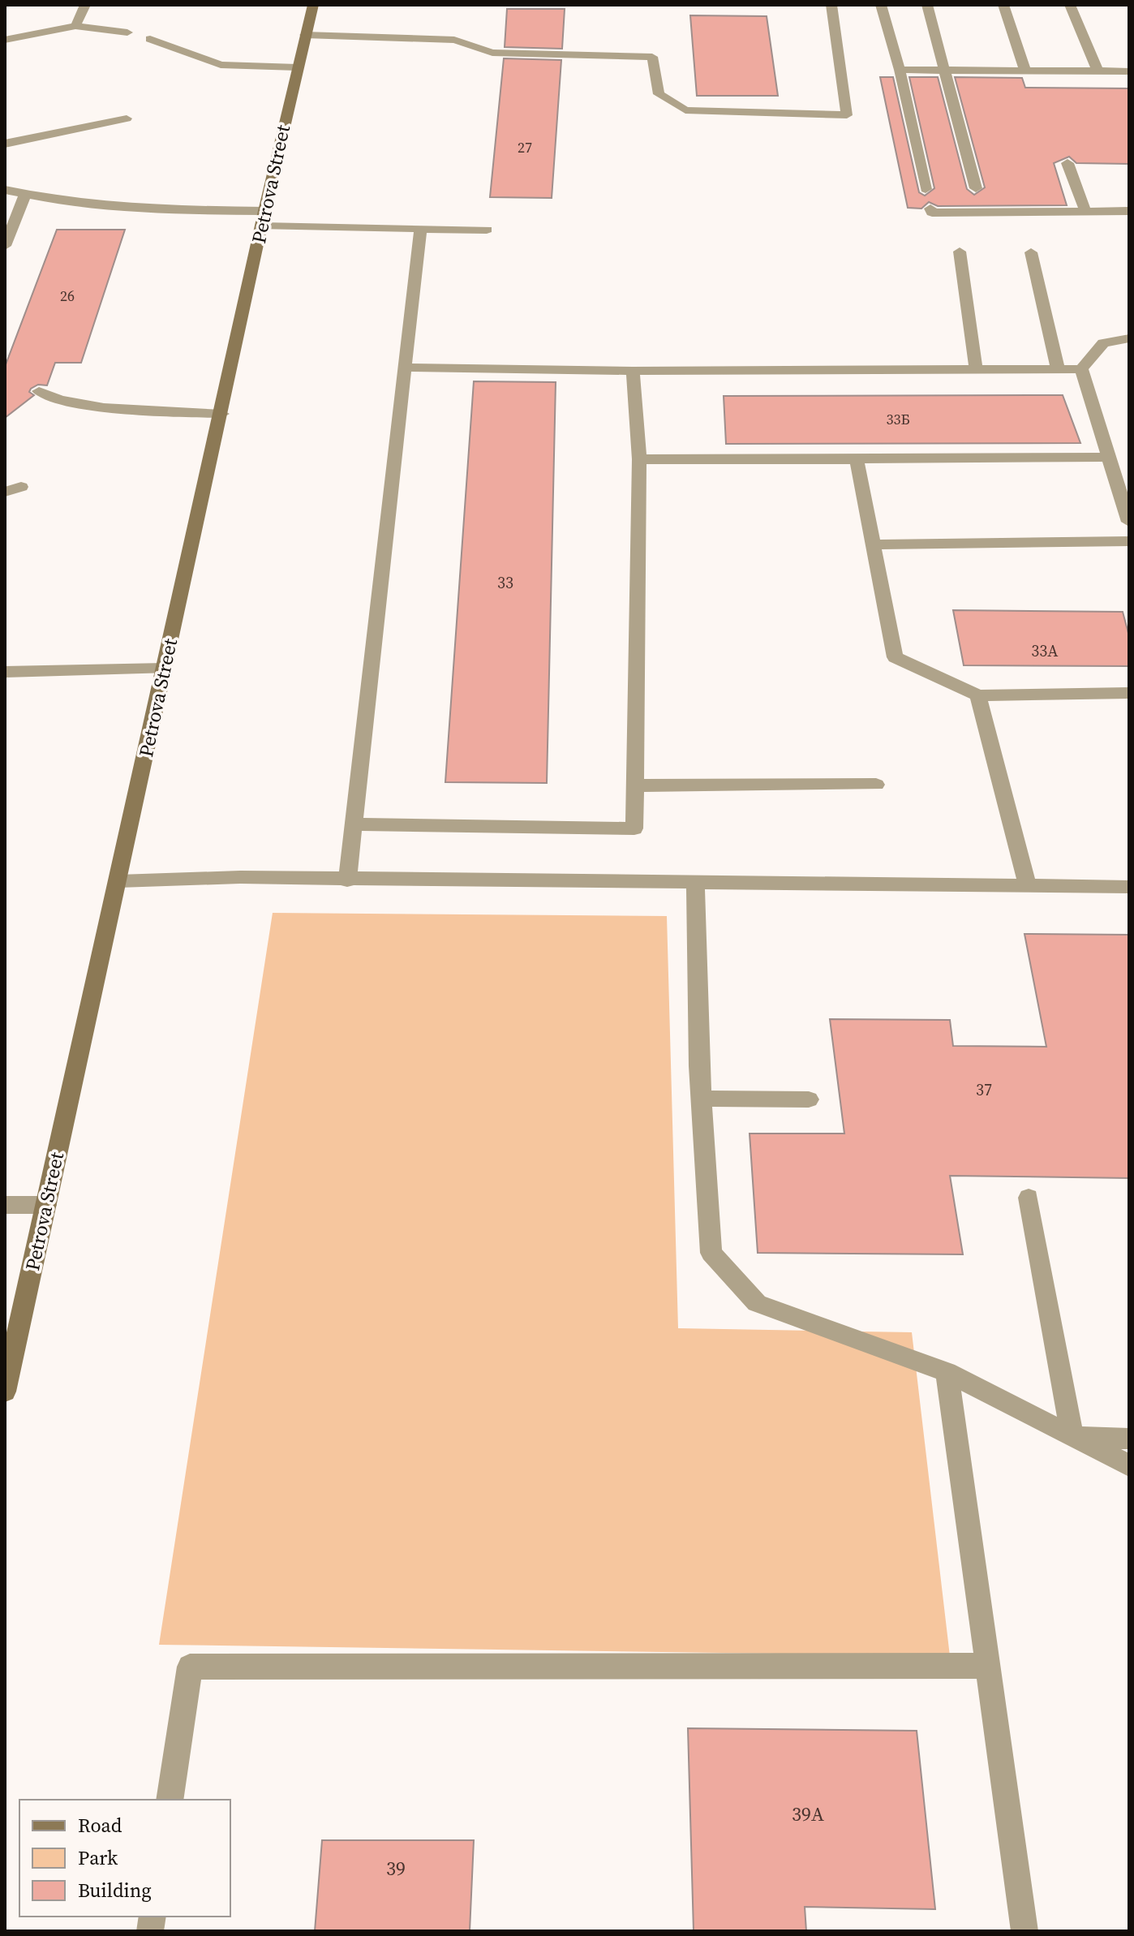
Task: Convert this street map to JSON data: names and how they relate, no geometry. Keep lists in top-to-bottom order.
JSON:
{
  "streets": {
    "main road": ["Petrova Street"]
  },
  "house_numbers": [
    "27",
    "26",
    "33Б",
    "33",
    "33А",
    "37",
    "39А",
    "39"
  ],
  "legend": ["Road", "Park", "Building"]
}
